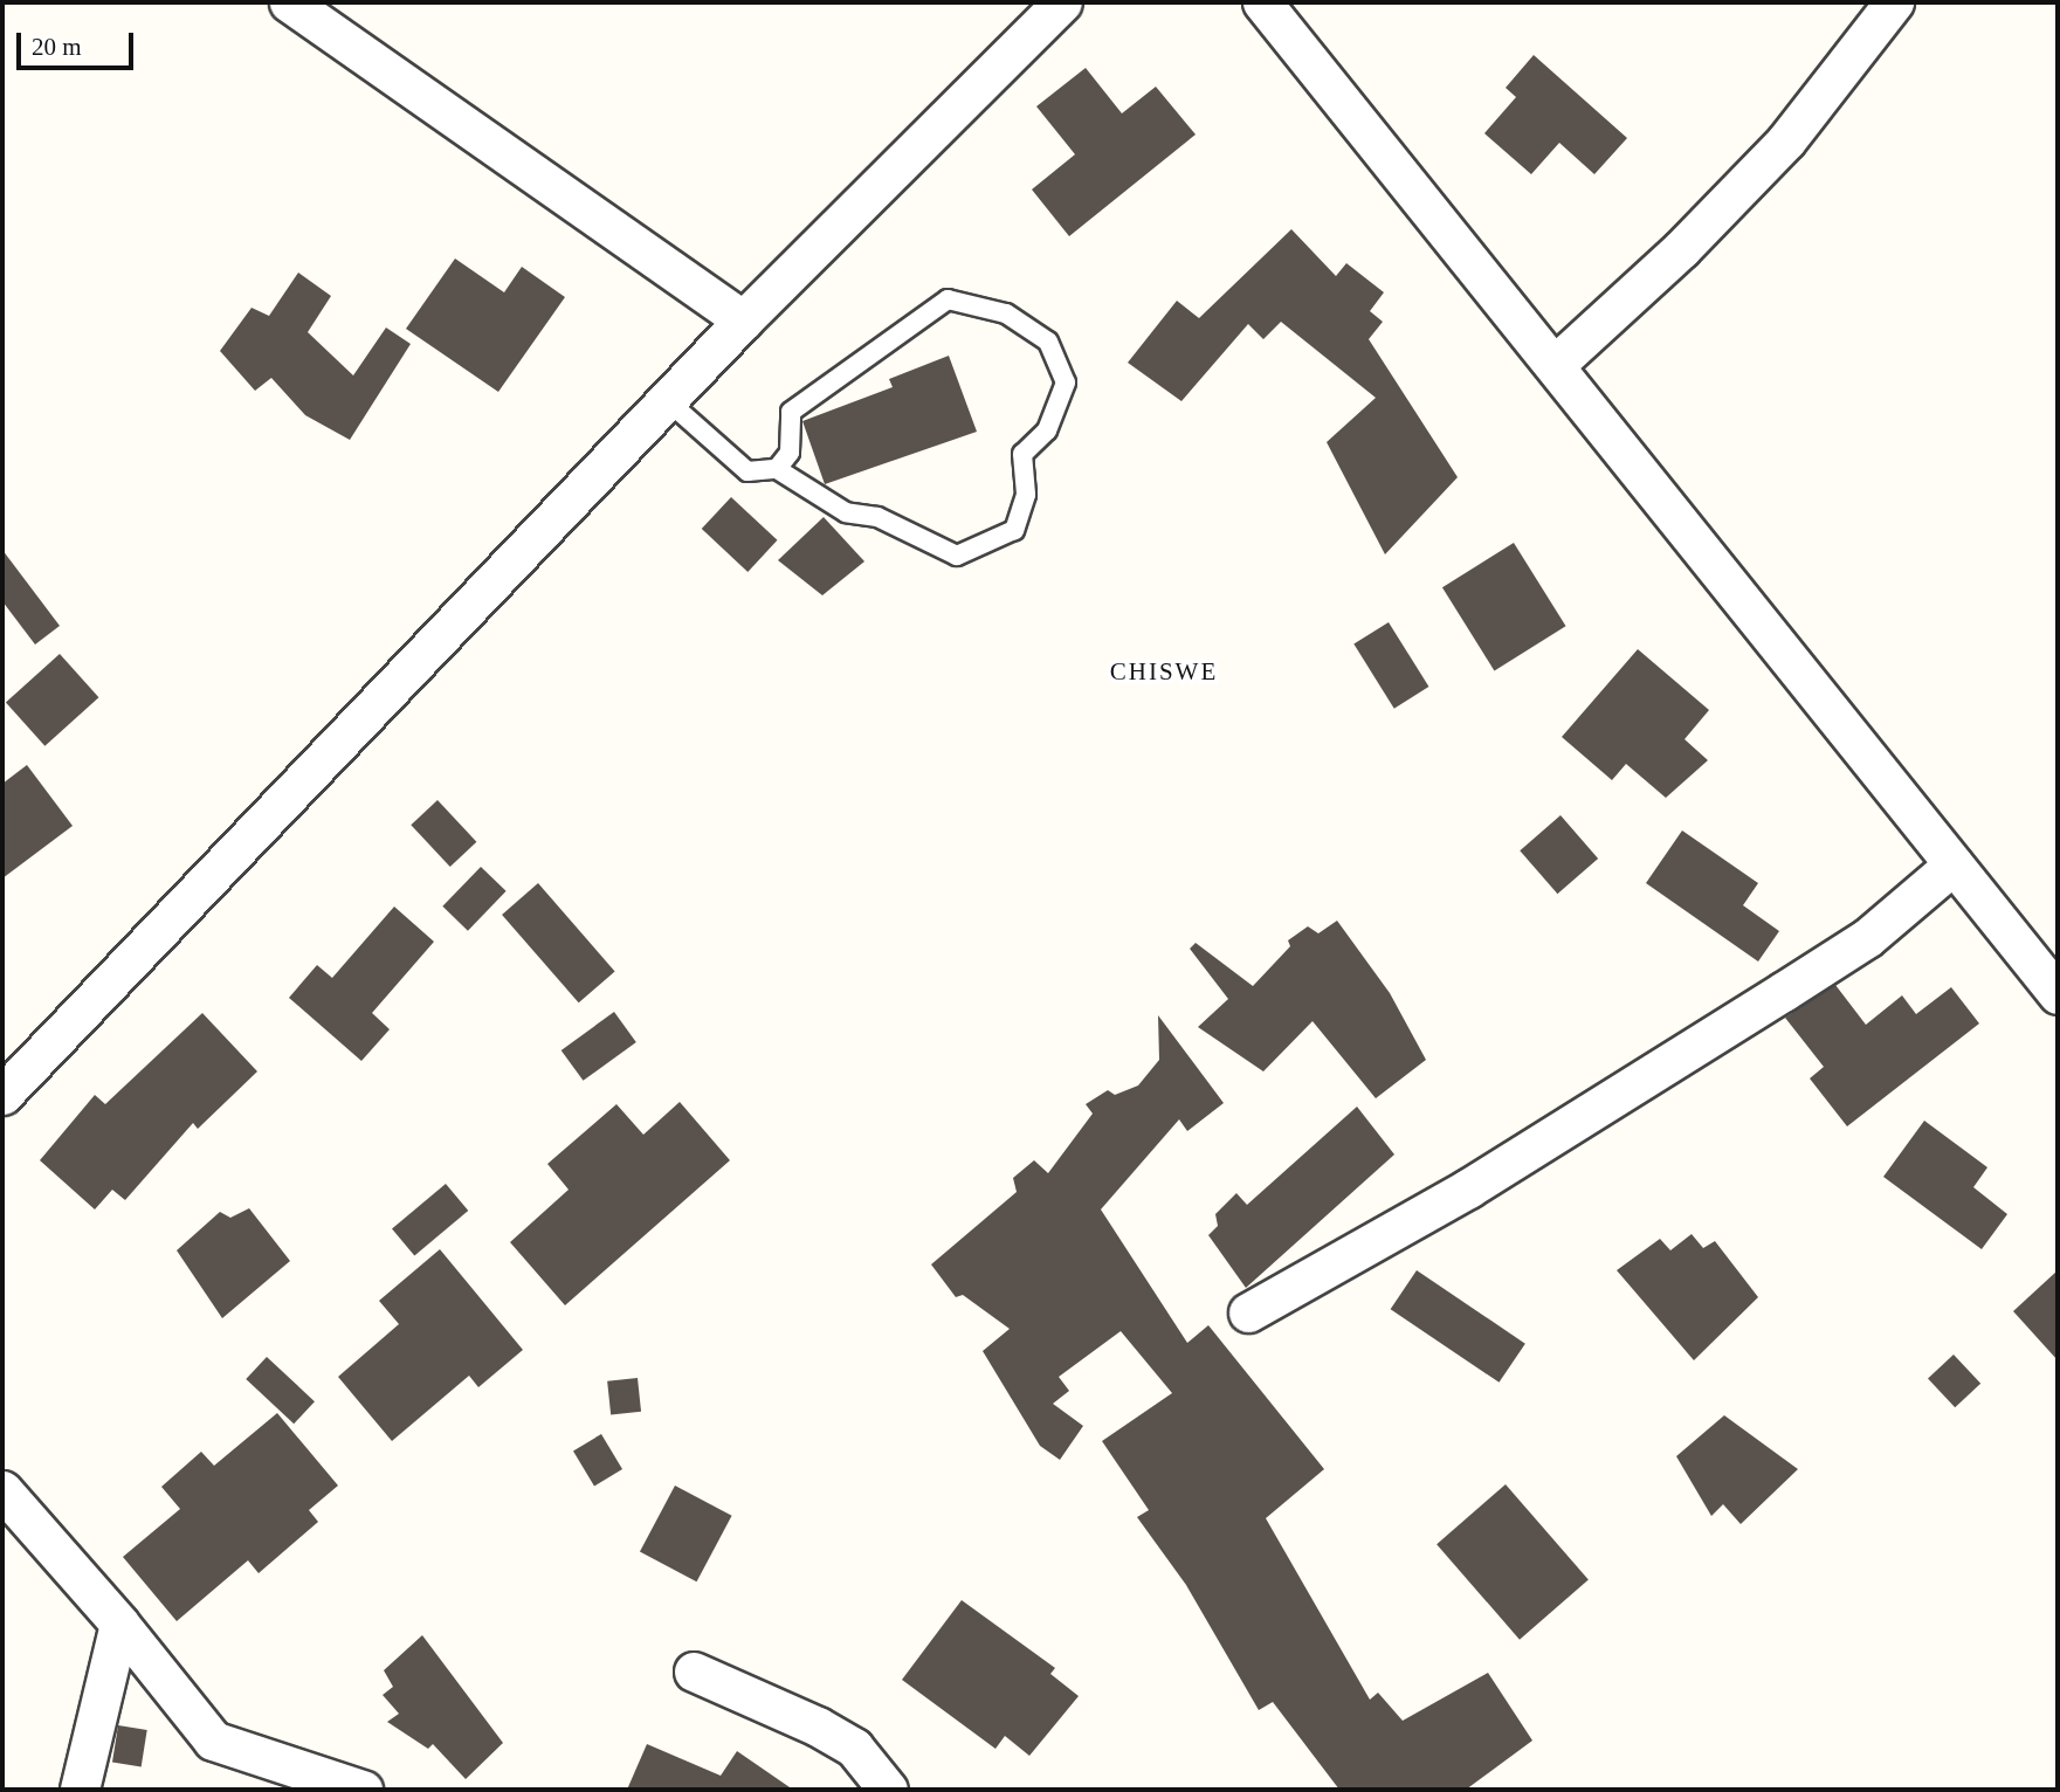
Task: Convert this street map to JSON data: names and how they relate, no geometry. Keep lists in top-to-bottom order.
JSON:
{
  "districts": ["CHISWE"],
  "scale_bar": "20 m"
}
